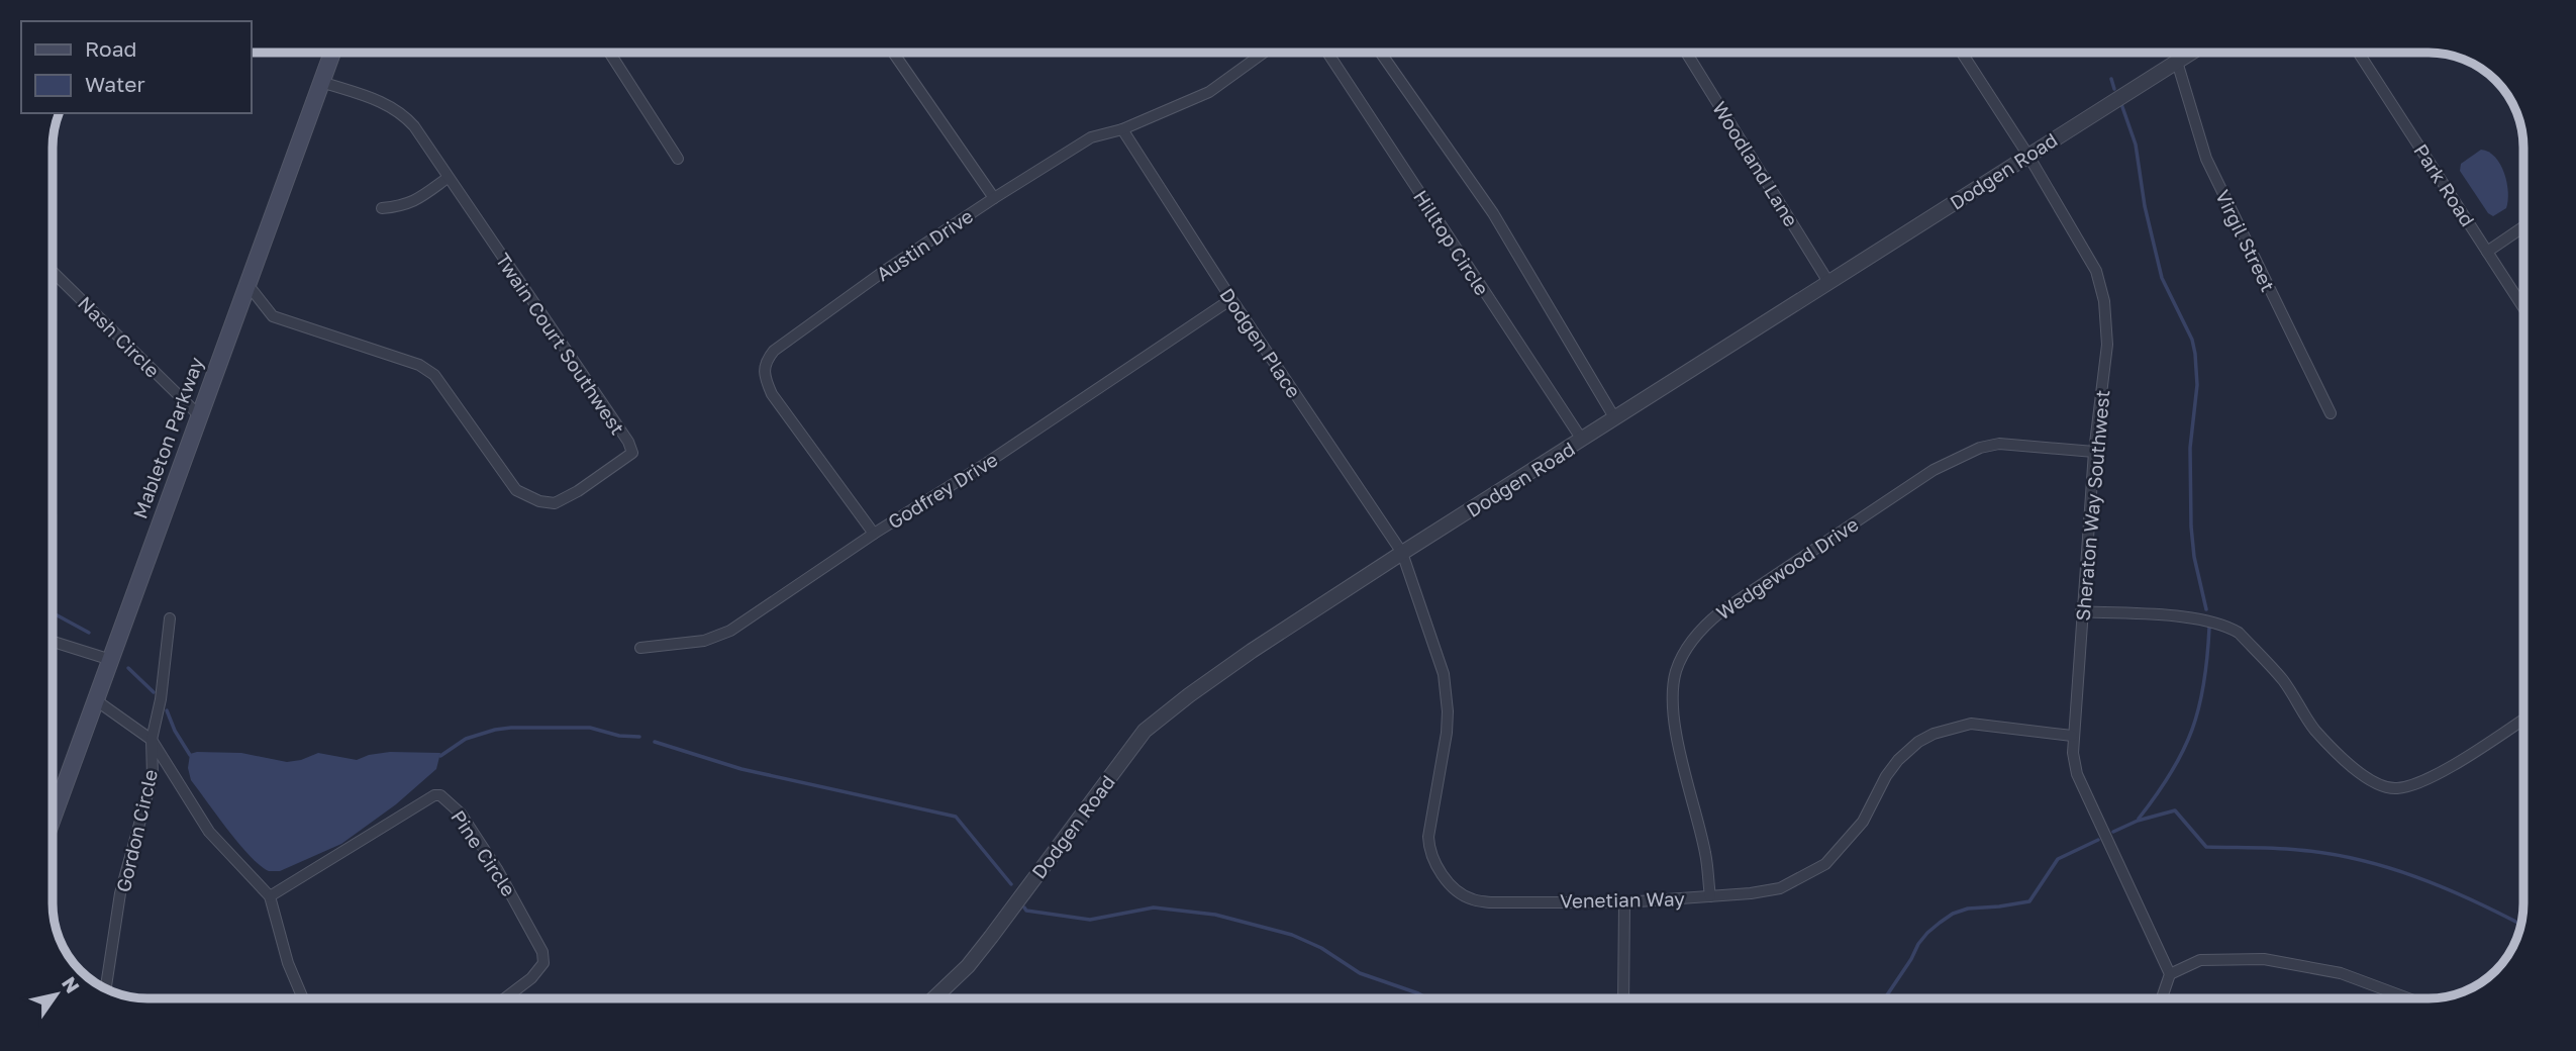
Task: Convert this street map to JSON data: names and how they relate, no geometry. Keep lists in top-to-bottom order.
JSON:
{
  "streets": {
    "main road": ["Mableton Parkway"],
    "street": [
      "Woodland Lane",
      "Dodgen Road",
      "Park Road",
      "Virgil Street",
      "Hilltop Circle",
      "Austin Drive",
      "Nash Circle",
      "Dodgen Place",
      "Twain Court Southwest",
      "Godfrey Drive",
      "Sheraton Way Southwest",
      "Wedgewood Drive",
      "Gordon Circle",
      "Pine Circle",
      "Venetian Way"
    ]
  },
  "crossings": [
    ["Woodland Lane", "Dodgen Road"],
    ["Dodgen Road", "Virgil Street"],
    ["Dodgen Road", "Hilltop Circle"],
    ["Dodgen Road", "Dodgen Place"],
    ["Dodgen Road", "Sheraton Way Southwest"],
    ["Dodgen Road", "Venetian Way"],
    ["Austin Drive", "Dodgen Place"],
    ["Austin Drive", "Godfrey Drive"],
    ["Nash Circle", "Mableton Parkway"],
    ["Dodgen Place", "Godfrey Drive"],
    ["Dodgen Place", "Venetian Way"],
    ["Twain Court Southwest", "Mableton Parkway"],
    ["Sheraton Way Southwest", "Wedgewood Drive"],
    ["Sheraton Way Southwest", "Venetian Way"],
    ["Wedgewood Drive", "Venetian Way"]
  ],
  "legend": ["Road", "Water"],
  "north": "top right"
}
